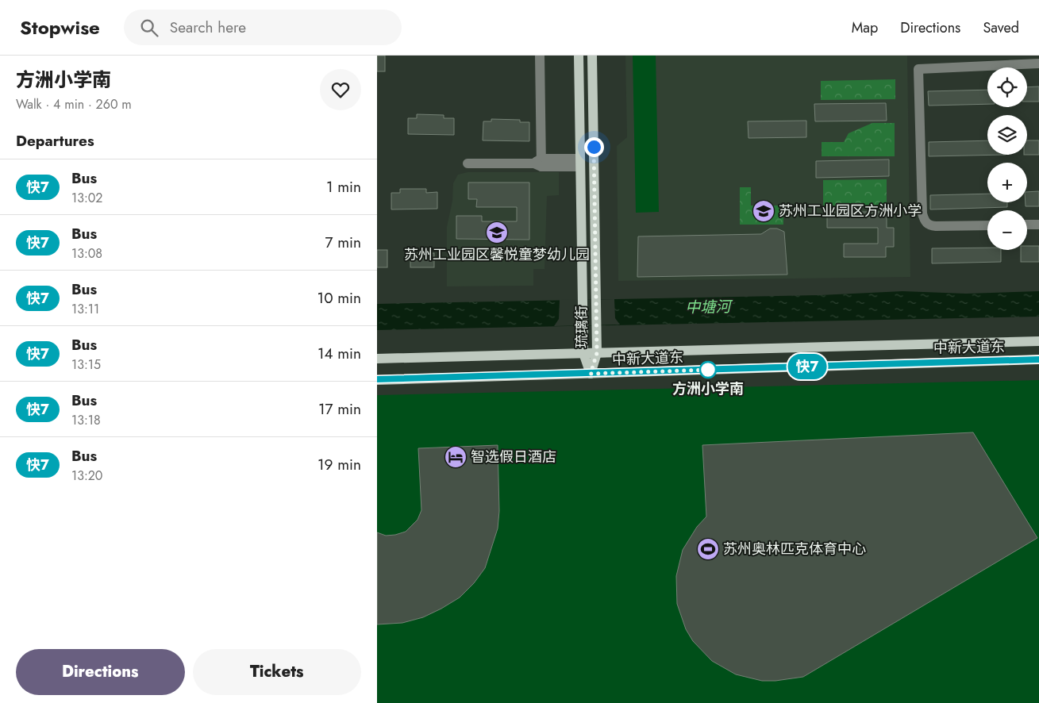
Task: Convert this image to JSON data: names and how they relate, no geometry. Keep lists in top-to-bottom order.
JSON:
{
  "streets": {
    "main road": ["琉璃街", "中新大道东"]
  },
  "crossings": [
    ["琉璃街", "中新大道东"]
  ],
  "water": ["中塘河"],
  "places": {
    "school or university": ["苏州工业园区方洲小学", "苏州工业园区馨悦童梦幼儿园"],
    "other": ["方洲小学南"],
    "hotel": ["智选假日酒店"],
    "sports": ["苏州奥林匹克体育中心"]
  },
  "lines": ["bus line 快7"],
  "page": {
    "header": "Stopwise",
    "search": "Search here",
    "nav": ["Map", "Directions", "Saved"],
    "heading": [
      ["方洲小学南", "Walk · 4 min · 260 m"],
      "Departures"
    ],
    "on_map": "快7",
    "map_buttons": ["+", "−"],
    "list": [
      {
        "mark": "快7",
        "name": "Bus",
        "note": "13:02",
        "value": "1 min"
      },
      {
        "mark": "快7",
        "name": "Bus",
        "note": "13:08",
        "value": "7 min"
      },
      {
        "mark": "快7",
        "name": "Bus",
        "note": "13:11",
        "value": "10 min"
      },
      {
        "mark": "快7",
        "name": "Bus",
        "note": "13:15",
        "value": "14 min"
      },
      {
        "mark": "快7",
        "name": "Bus",
        "note": "13:18",
        "value": "17 min"
      },
      {
        "mark": "快7",
        "name": "Bus",
        "note": "13:20",
        "value": "19 min"
      }
    ],
    "buttons": ["Directions", "Tickets"]
  }
}
